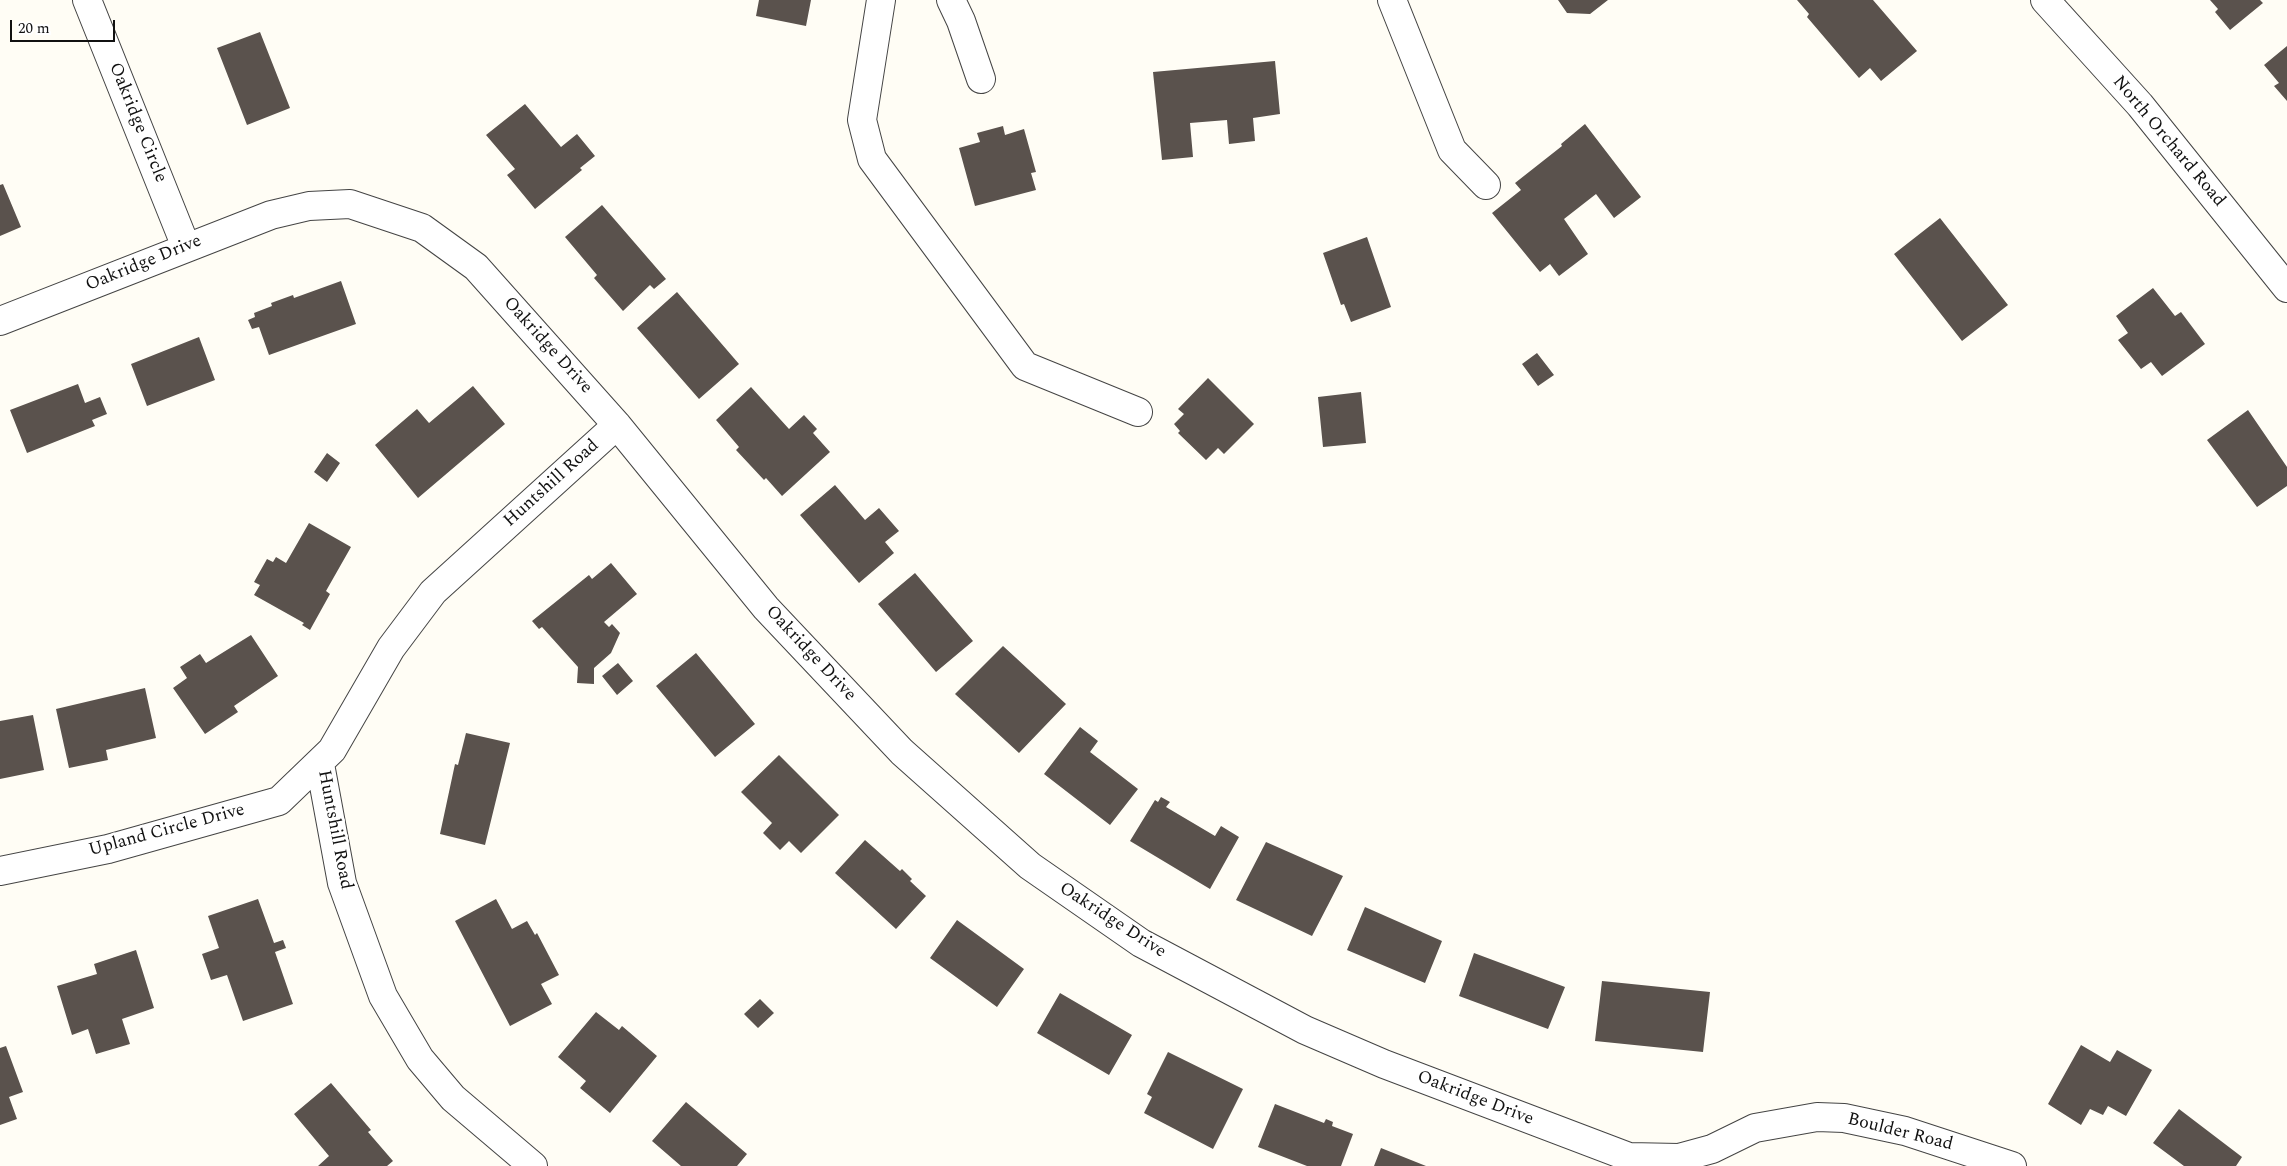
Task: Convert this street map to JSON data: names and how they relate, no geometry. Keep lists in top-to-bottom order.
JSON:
{
  "streets": {
    "street": [
      "Oakridge Circle",
      "North Orchard Road",
      "Oakridge Drive",
      "Huntshill Road",
      "Upland Circle Drive",
      "Boulder Road"
    ]
  },
  "crossings": [
    ["Oakridge Circle", "Oakridge Drive"],
    ["Oakridge Drive", "Huntshill Road"],
    ["Oakridge Drive", "Boulder Road"],
    ["Huntshill Road", "Upland Circle Drive"]
  ],
  "scale_bar": "20 m"
}
